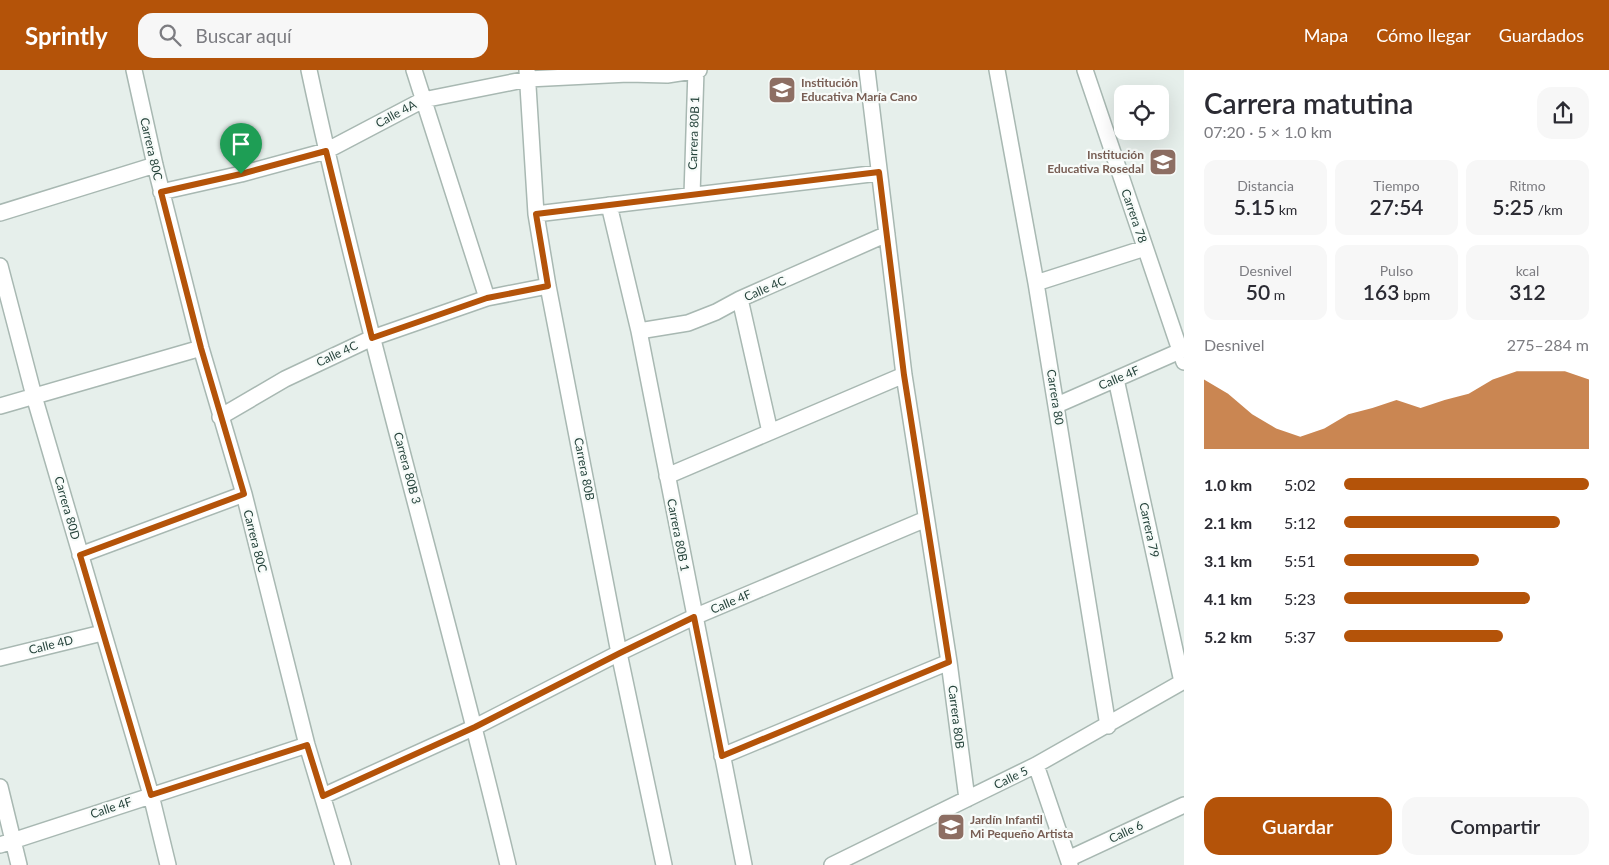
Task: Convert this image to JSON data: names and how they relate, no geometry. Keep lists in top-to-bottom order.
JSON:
{
  "streets": {
    "street": [
      "Calle 4A",
      "Carrera 80B 1",
      "Carrera 80C",
      "Carrera 78",
      "Calle 4C",
      "Calle 4F",
      "Carrera 80",
      "Carrera 80B 3",
      "Carrera 80B",
      "Carrera 80D",
      "Carrera 79",
      "Calle 4D",
      "Calle 5",
      "Calle 6"
    ]
  },
  "crossings": [
    ["Calle 4A", "Carrera 80B 1"],
    ["Calle 4A", "Carrera 80C"],
    ["Calle 4A", "Carrera 80B 3"],
    ["Calle 4A", "Carrera 80B"],
    ["Carrera 80B 1", "Calle 4C"],
    ["Carrera 80B 1", "Calle 4F"],
    ["Carrera 80C", "Calle 4C"],
    ["Carrera 80C", "Calle 4F"],
    ["Carrera 78", "Calle 4F"],
    ["Calle 4C", "Carrera 80B 3"],
    ["Calle 4C", "Carrera 80B"],
    ["Calle 4F", "Carrera 80"],
    ["Calle 4F", "Carrera 80B 3"],
    ["Calle 4F", "Carrera 80B"],
    ["Calle 4F", "Carrera 80D"],
    ["Calle 4F", "Carrera 79"],
    ["Carrera 80", "Calle 5"],
    ["Carrera 80B", "Calle 5"],
    ["Carrera 80D", "Calle 4D"],
    ["Carrera 79", "Calle 5"]
  ],
  "places": {
    "school or university": ["Institución Educativa María Cano", "Institución Educativa Rosedal", "Jardín Infantil Mi Pequeño Artista"]
  },
  "page": {
    "header": "Sprintly",
    "search": "Buscar aquí",
    "nav": ["Mapa", "Cómo llegar", "Guardados"],
    "heading": ["Carrera matutina", "07:20 · 5 × 1.0 km"],
    "stats": [
      ["Distancia", "5.15 km"],
      ["Tiempo", "27:54"],
      ["Ritmo", "5:25 /km"],
      ["Desnivel", "50 m"],
      ["Pulso", "163 bpm"],
      ["kcal", "312"]
    ],
    "chart": ["Desnivel", "275–284 m"],
    "list": [
      {
        "name": "1.0 km",
        "note": "5:02"
      },
      {
        "name": "2.1 km",
        "note": "5:12"
      },
      {
        "name": "3.1 km",
        "note": "5:51"
      },
      {
        "name": "4.1 km",
        "note": "5:23"
      },
      {
        "name": "5.2 km",
        "note": "5:37"
      }
    ],
    "buttons": ["Guardar", "Compartir"]
  }
}
